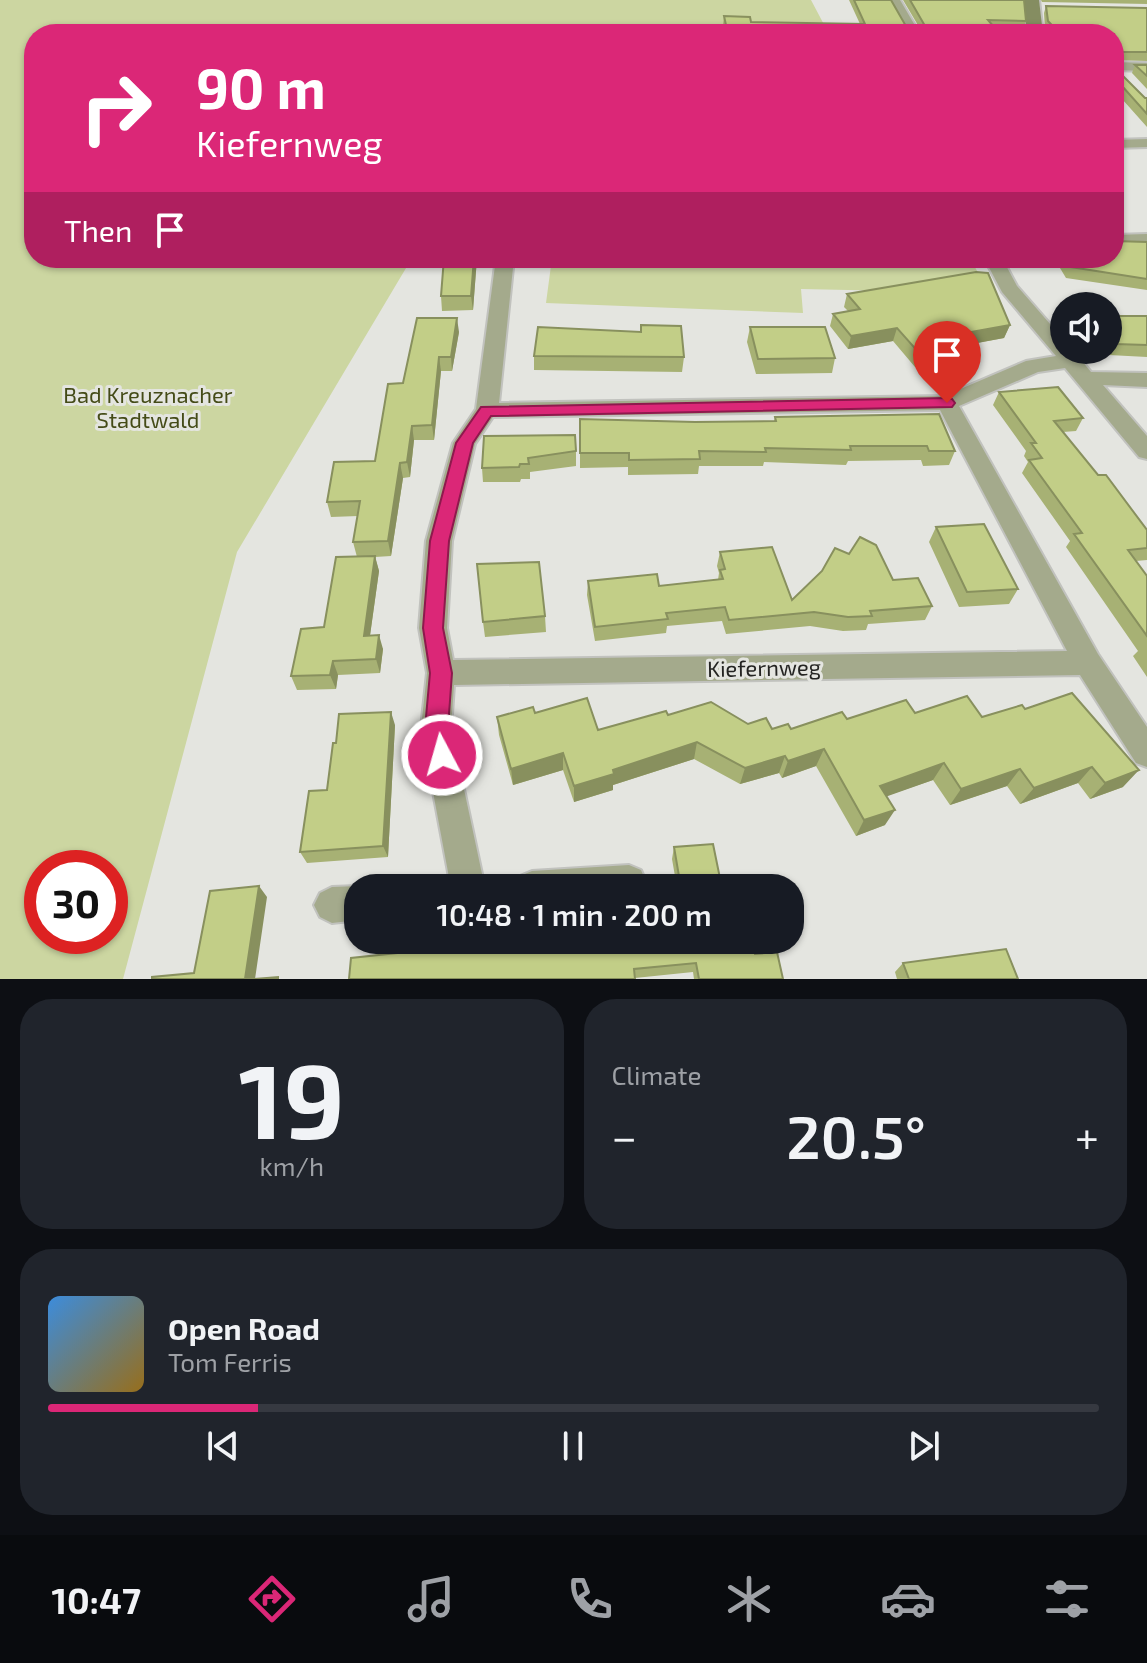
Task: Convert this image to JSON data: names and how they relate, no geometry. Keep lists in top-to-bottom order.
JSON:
{
  "streets": {
    "street": ["Kiefernweg"]
  },
  "parks": ["Bad Kreuznacher Stadtwald"],
  "page": {
    "turn": ["90 m", "Kiefernweg"],
    "then": "Then",
    "limit": "30",
    "trip": "10:48 · 1 min · 200 m",
    "tile": [
      ["19", "km/h"],
      "Climate"
    ],
    "heat": ["−", "20.5°", "+"],
    "song": ["Open Road", "Tom Ferris"],
    "tabs": "10:47"
  }
}
